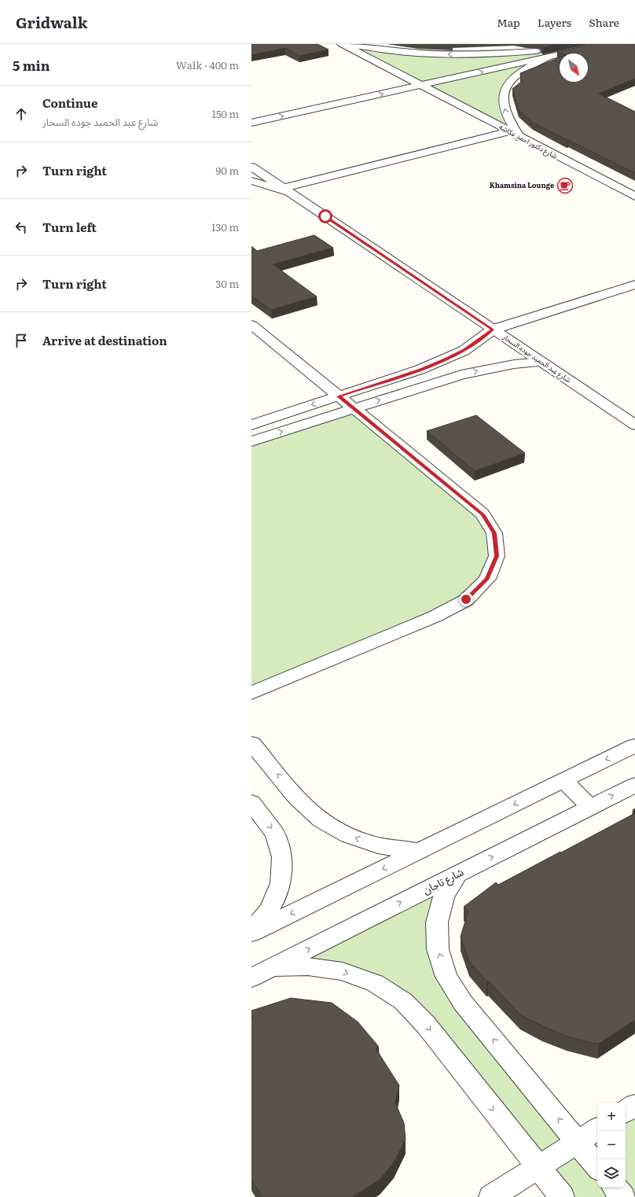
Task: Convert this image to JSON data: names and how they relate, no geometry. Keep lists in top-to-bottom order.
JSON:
{
  "streets": {
    "street": ["شارع دكتور احمد عكاشه", "شارع عبد الحميد جوده السحار", "شارع تاجان"]
  },
  "places": {
    "cafe": ["Khamsina Lounge"]
  },
  "north": "bottom right",
  "page": {
    "header": "Gridwalk",
    "nav": ["Map", "Layers", "Share"],
    "heading": ["5 min", "Walk · 400 m"],
    "list": [
      ["Continue", "شارع عبد الحميد جوده السحار", "150 m"],
      ["Turn right", "90 m"],
      ["Turn left", "130 m"],
      ["Turn right", "30 m"],
      "Arrive at destination"
    ],
    "map_buttons": ["+", "−"]
  }
}
